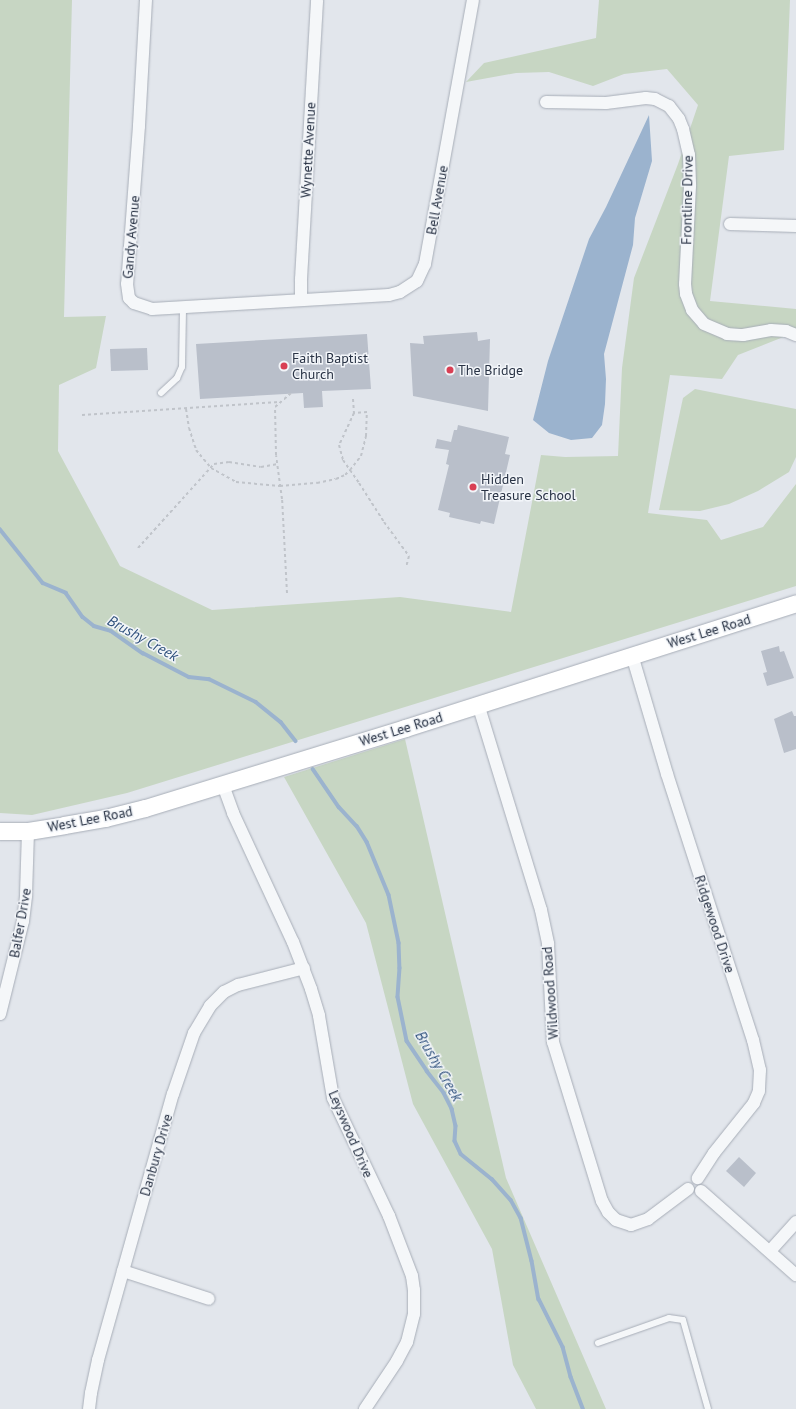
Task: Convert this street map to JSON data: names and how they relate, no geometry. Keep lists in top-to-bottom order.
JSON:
{
  "streets": {
    "street": [
      "Wynette Avenue",
      "Bell Avenue",
      "Frontline Drive",
      "Gandy Avenue",
      "West Lee Road",
      "Balfer Drive",
      "Ridgewood Drive",
      "Wildwood Road",
      "Leyswood Drive",
      "Danbury Drive"
    ]
  },
  "crossings": [
    ["Wynette Avenue", "Bell Avenue"],
    ["Wynette Avenue", "Gandy Avenue"],
    ["Bell Avenue", "Gandy Avenue"],
    ["West Lee Road", "Balfer Drive"],
    ["West Lee Road", "Ridgewood Drive"],
    ["West Lee Road", "Wildwood Road"],
    ["West Lee Road", "Leyswood Drive"],
    ["Ridgewood Drive", "Wildwood Road"],
    ["Leyswood Drive", "Danbury Drive"]
  ],
  "water": ["Brushy Creek"],
  "places": ["Faith Baptist Church", "The Bridge", "Hidden Treasure School"]
}
